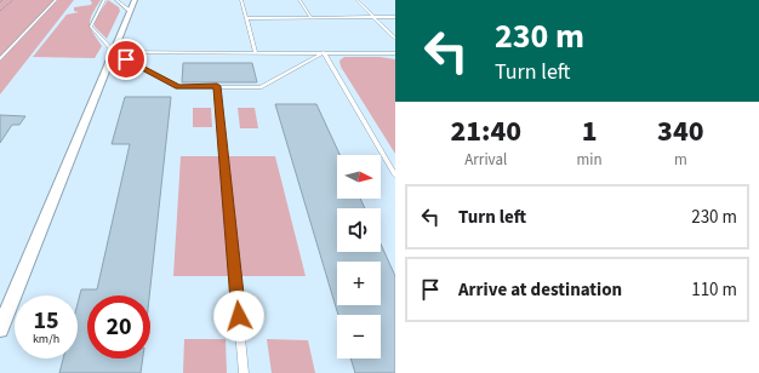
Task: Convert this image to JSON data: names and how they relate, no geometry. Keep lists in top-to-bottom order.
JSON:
{
  "north": "right",
  "page": {
    "turn": ["230 m", "Turn left"],
    "eta": [
      "21:40",
      "Arrival",
      "1",
      "min",
      "340",
      "m"
    ],
    "map_buttons": ["+", "−"],
    "list": [
      {
        "name": "Turn left",
        "value": "230 m"
      },
      {
        "name": "Arrive at destination",
        "value": "110 m"
      }
    ],
    "speed": "15 km/h",
    "limit": "20"
  }
}
